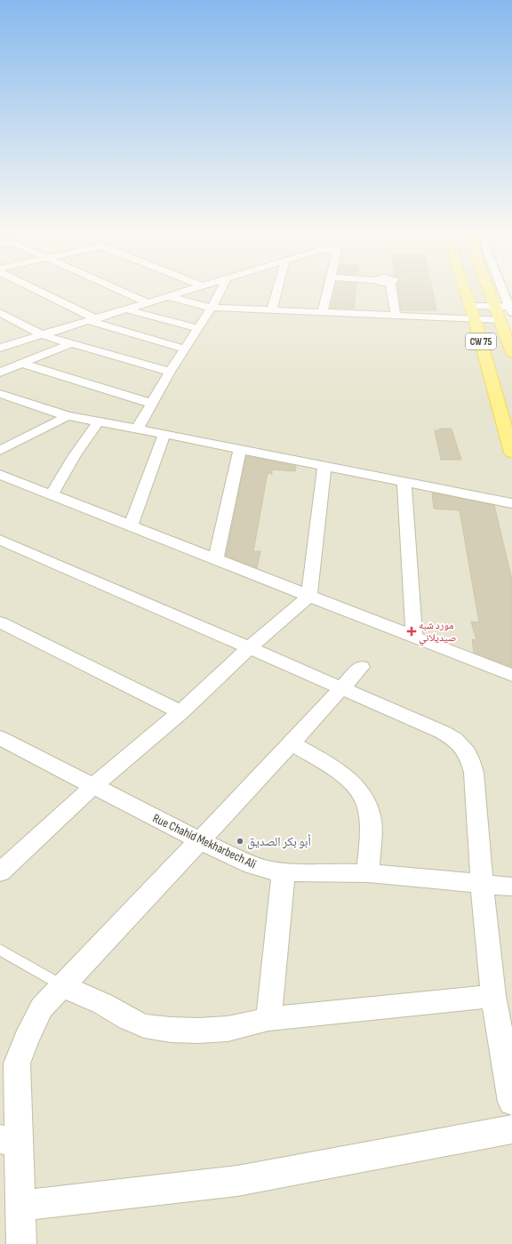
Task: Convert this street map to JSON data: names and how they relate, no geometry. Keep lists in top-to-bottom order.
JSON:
{
  "streets": {
    "main road": ["CW 75"],
    "street": ["Rue Chahid Mekharbech Ali"]
  },
  "places": {
    "health": ["مورد شبه صيديلاني"],
    "other": ["أبو بكر الصديق"]
  }
}
